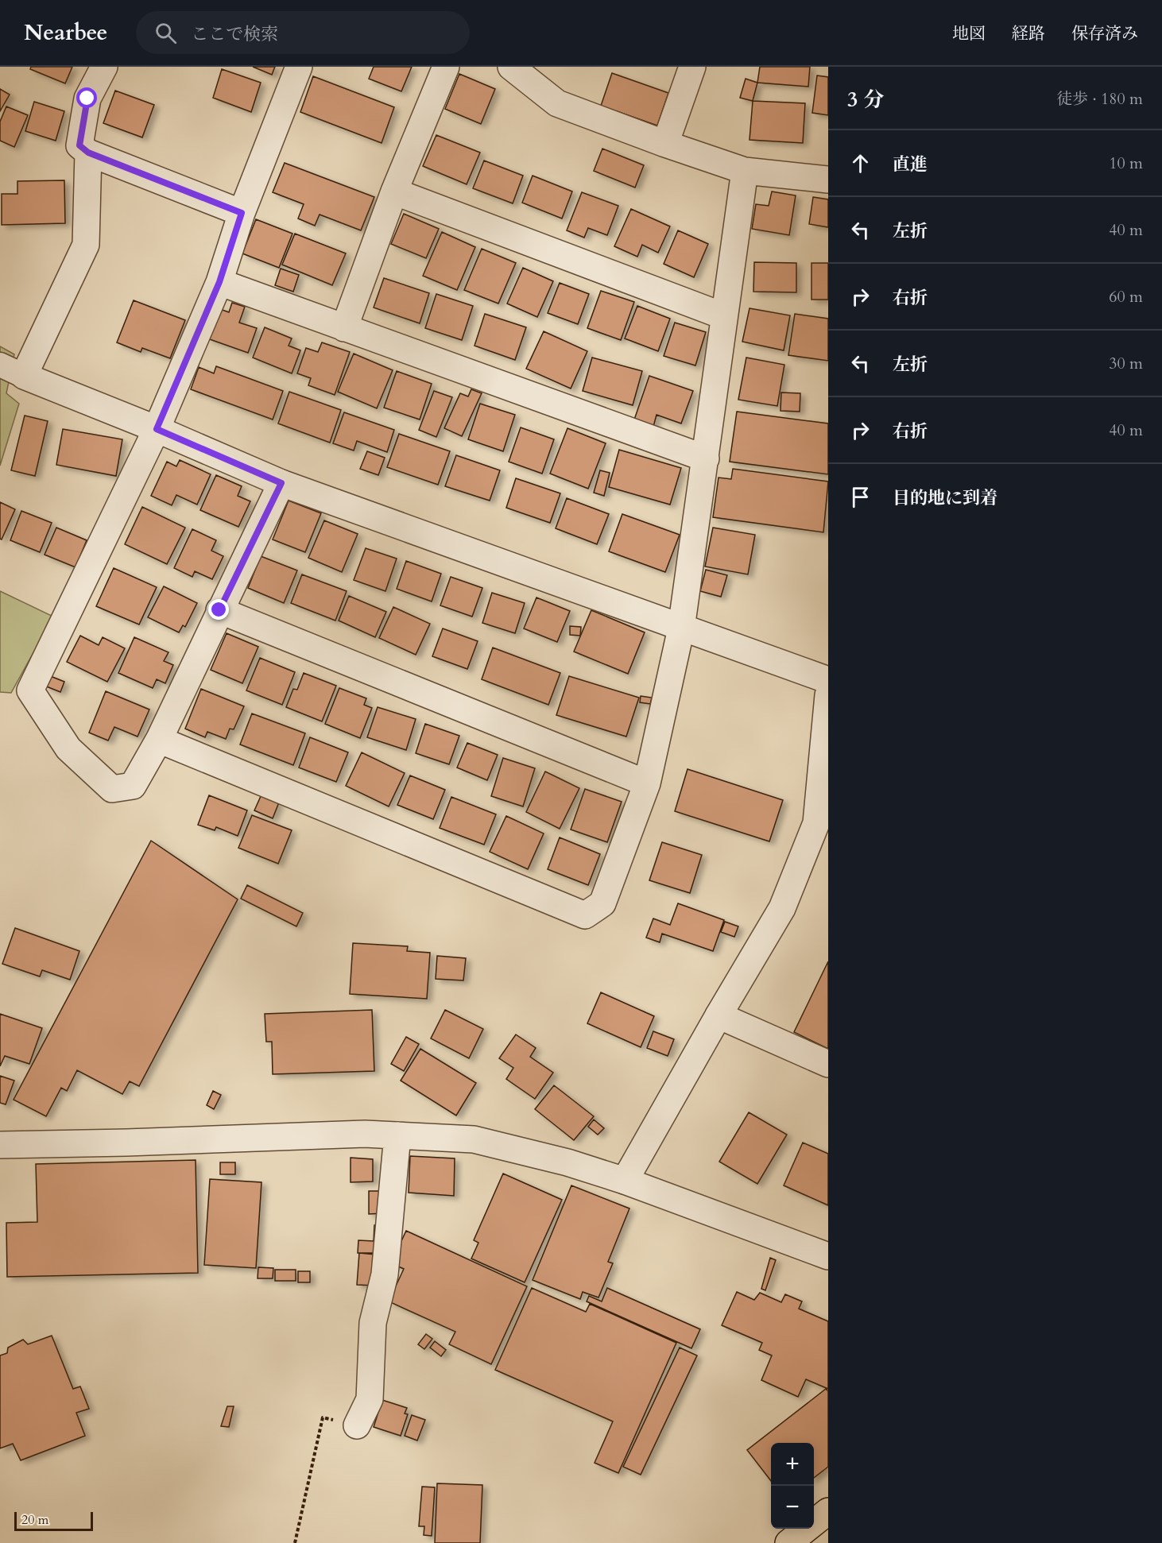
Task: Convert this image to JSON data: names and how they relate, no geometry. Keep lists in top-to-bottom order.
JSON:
{
  "scale_bar": "20 m",
  "page": {
    "header": "Nearbee",
    "search": "ここで検索",
    "nav": ["地図", "経路", "保存済み"],
    "heading": ["3 分", "徒歩 · 180 m"],
    "list": [
      ["直進", "10 m"],
      ["左折", "40 m"],
      ["右折", "60 m"],
      ["左折", "30 m"],
      ["右折", "40 m"],
      "目的地に到着"
    ],
    "map_buttons": ["+", "−"],
    "scale": "20 m"
  }
}
